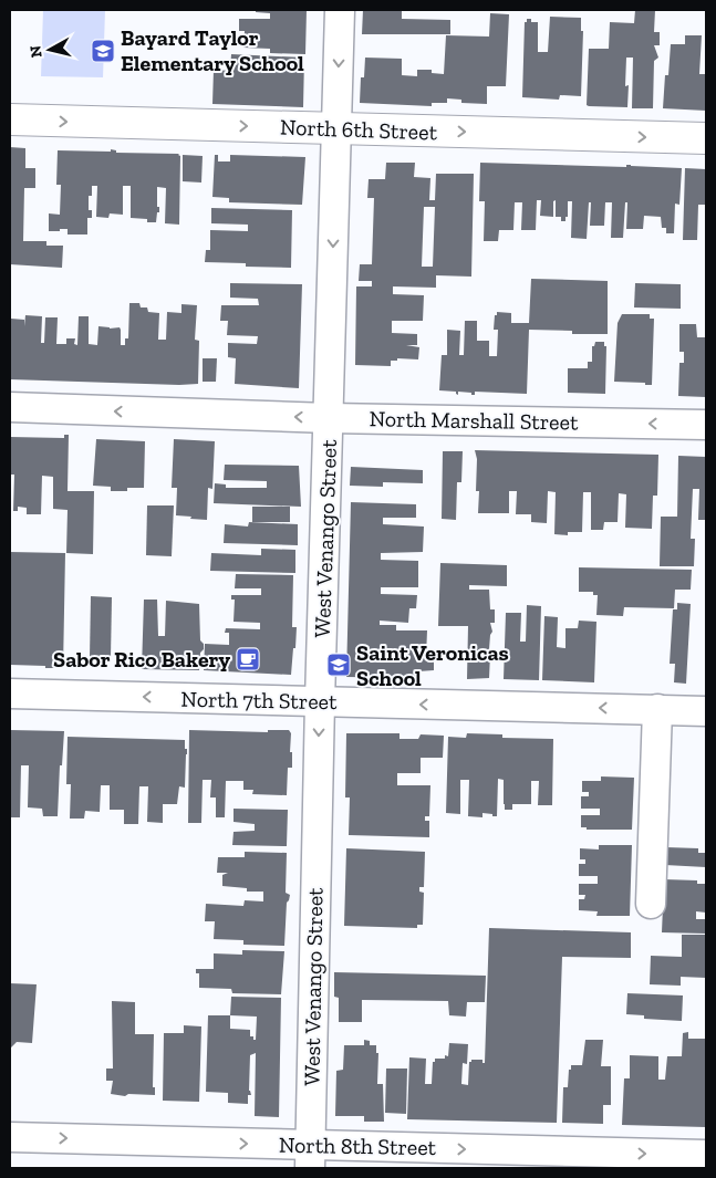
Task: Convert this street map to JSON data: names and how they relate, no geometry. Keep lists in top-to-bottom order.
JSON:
{
  "streets": {
    "street": [
      "North 6th Street",
      "North Marshall Street",
      "West Venango Street",
      "North 7th Street",
      "North 8th Street"
    ]
  },
  "crossings": [
    ["North 6th Street", "West Venango Street"],
    ["North Marshall Street", "West Venango Street"],
    ["West Venango Street", "North 7th Street"],
    ["West Venango Street", "North 8th Street"]
  ],
  "one_way": [
    "North 6th Street",
    "North Marshall Street",
    "West Venango Street",
    "North 7th Street",
    "North 8th Street"
  ],
  "places": {
    "school or university": ["Bayard Taylor Elementary School", "Saint Veronicas School"],
    "cafe": ["Sabor Rico Bakery"]
  },
  "north": "left"
}
